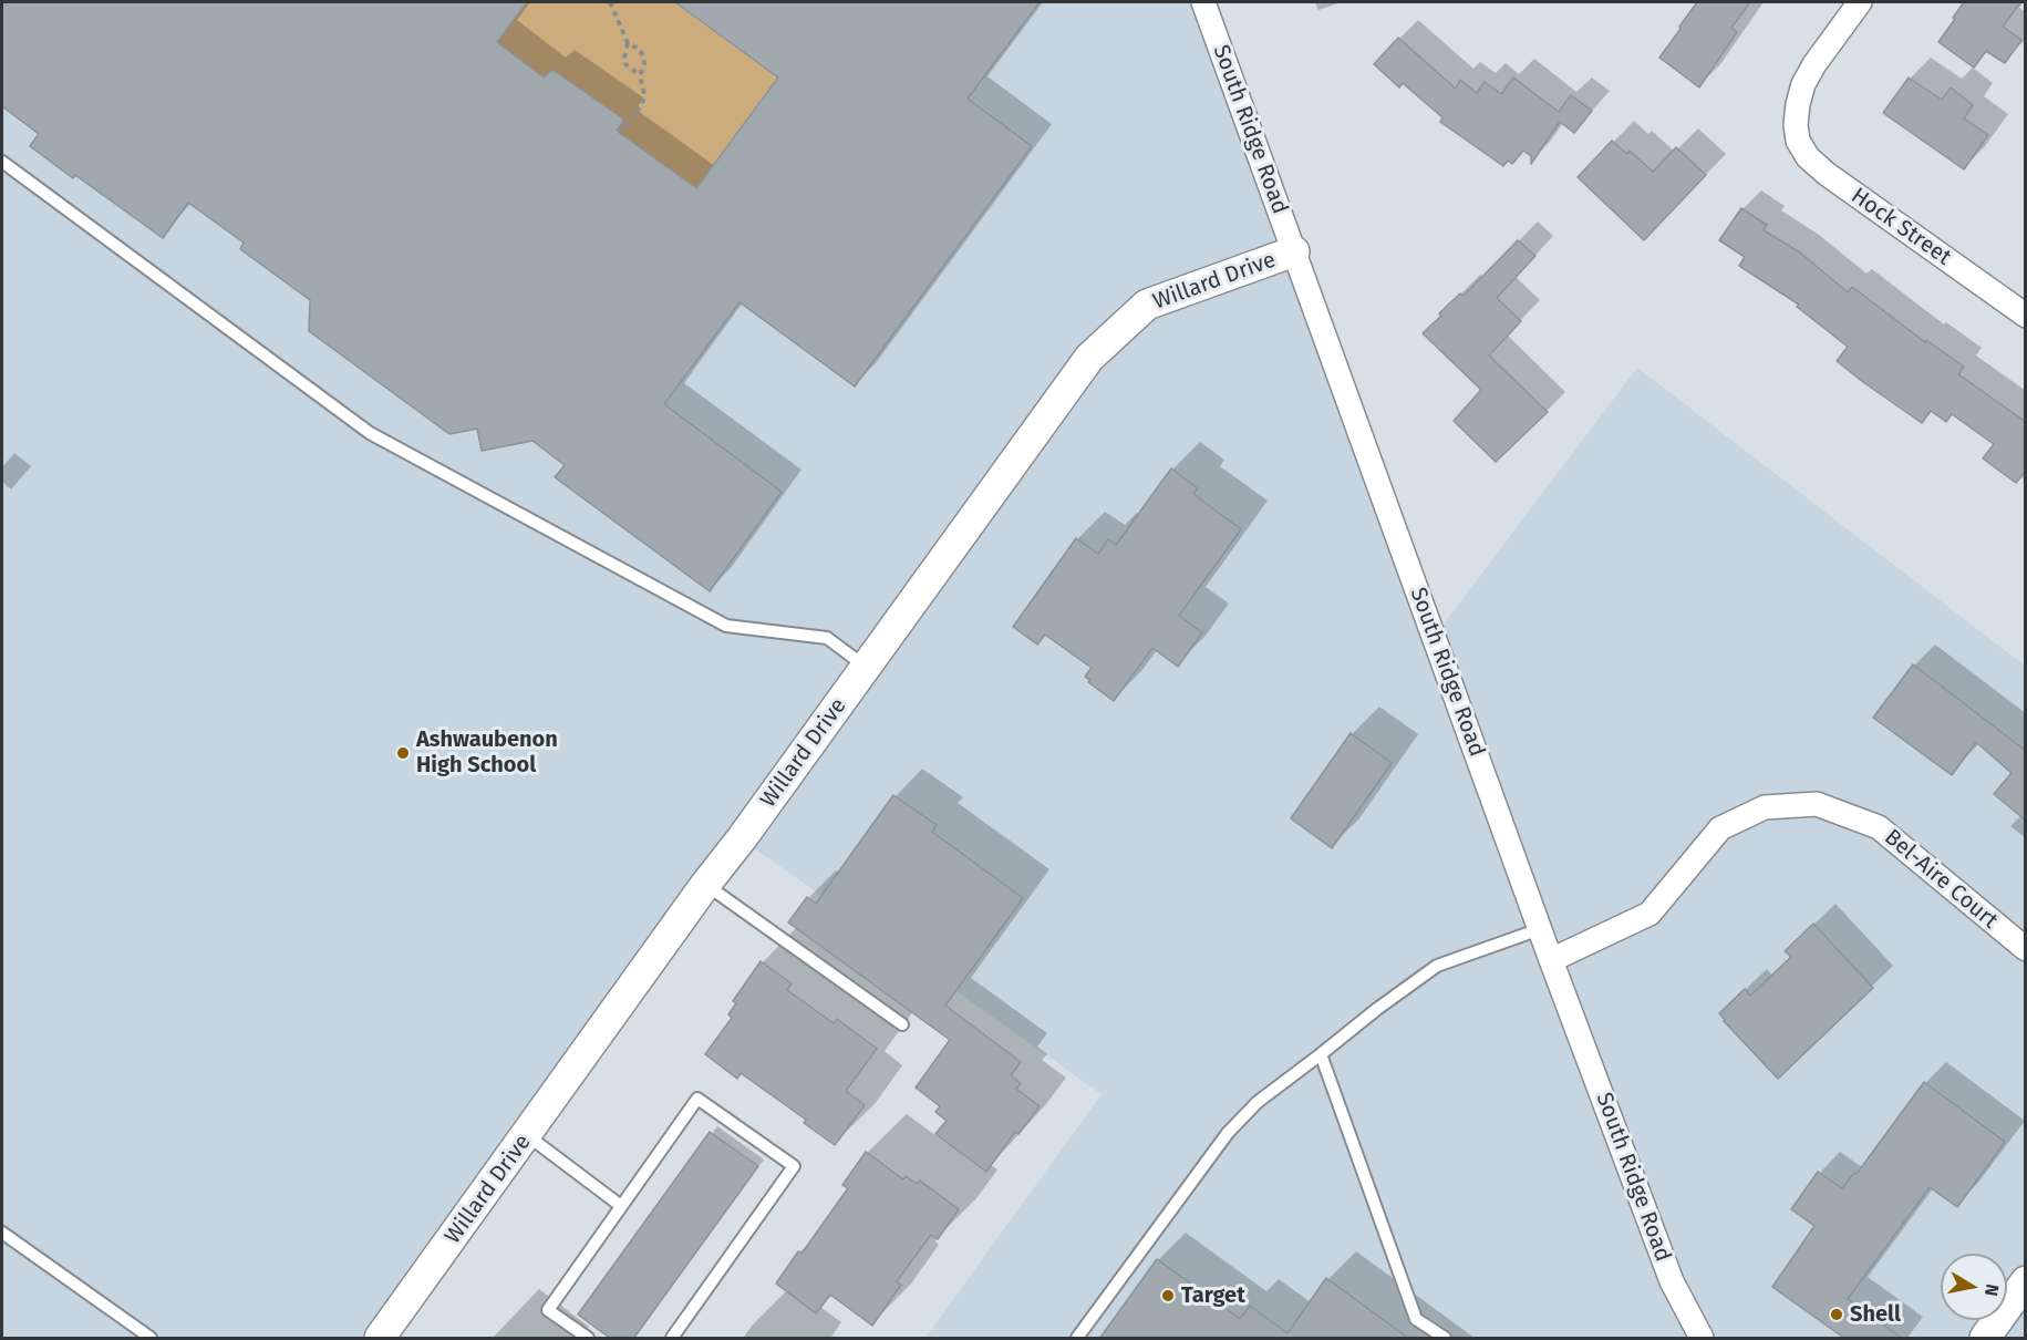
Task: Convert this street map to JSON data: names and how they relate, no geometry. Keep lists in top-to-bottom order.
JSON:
{
  "streets": {
    "street": [
      "South Ridge Road",
      "Hock Street",
      "Willard Drive",
      "Bel-Aire Court"
    ]
  },
  "crossings": [
    ["South Ridge Road", "Willard Drive"],
    ["South Ridge Road", "Bel-Aire Court"]
  ],
  "places": ["Ashwaubenon High School", "Target", "Shell"],
  "north": "right"
}
